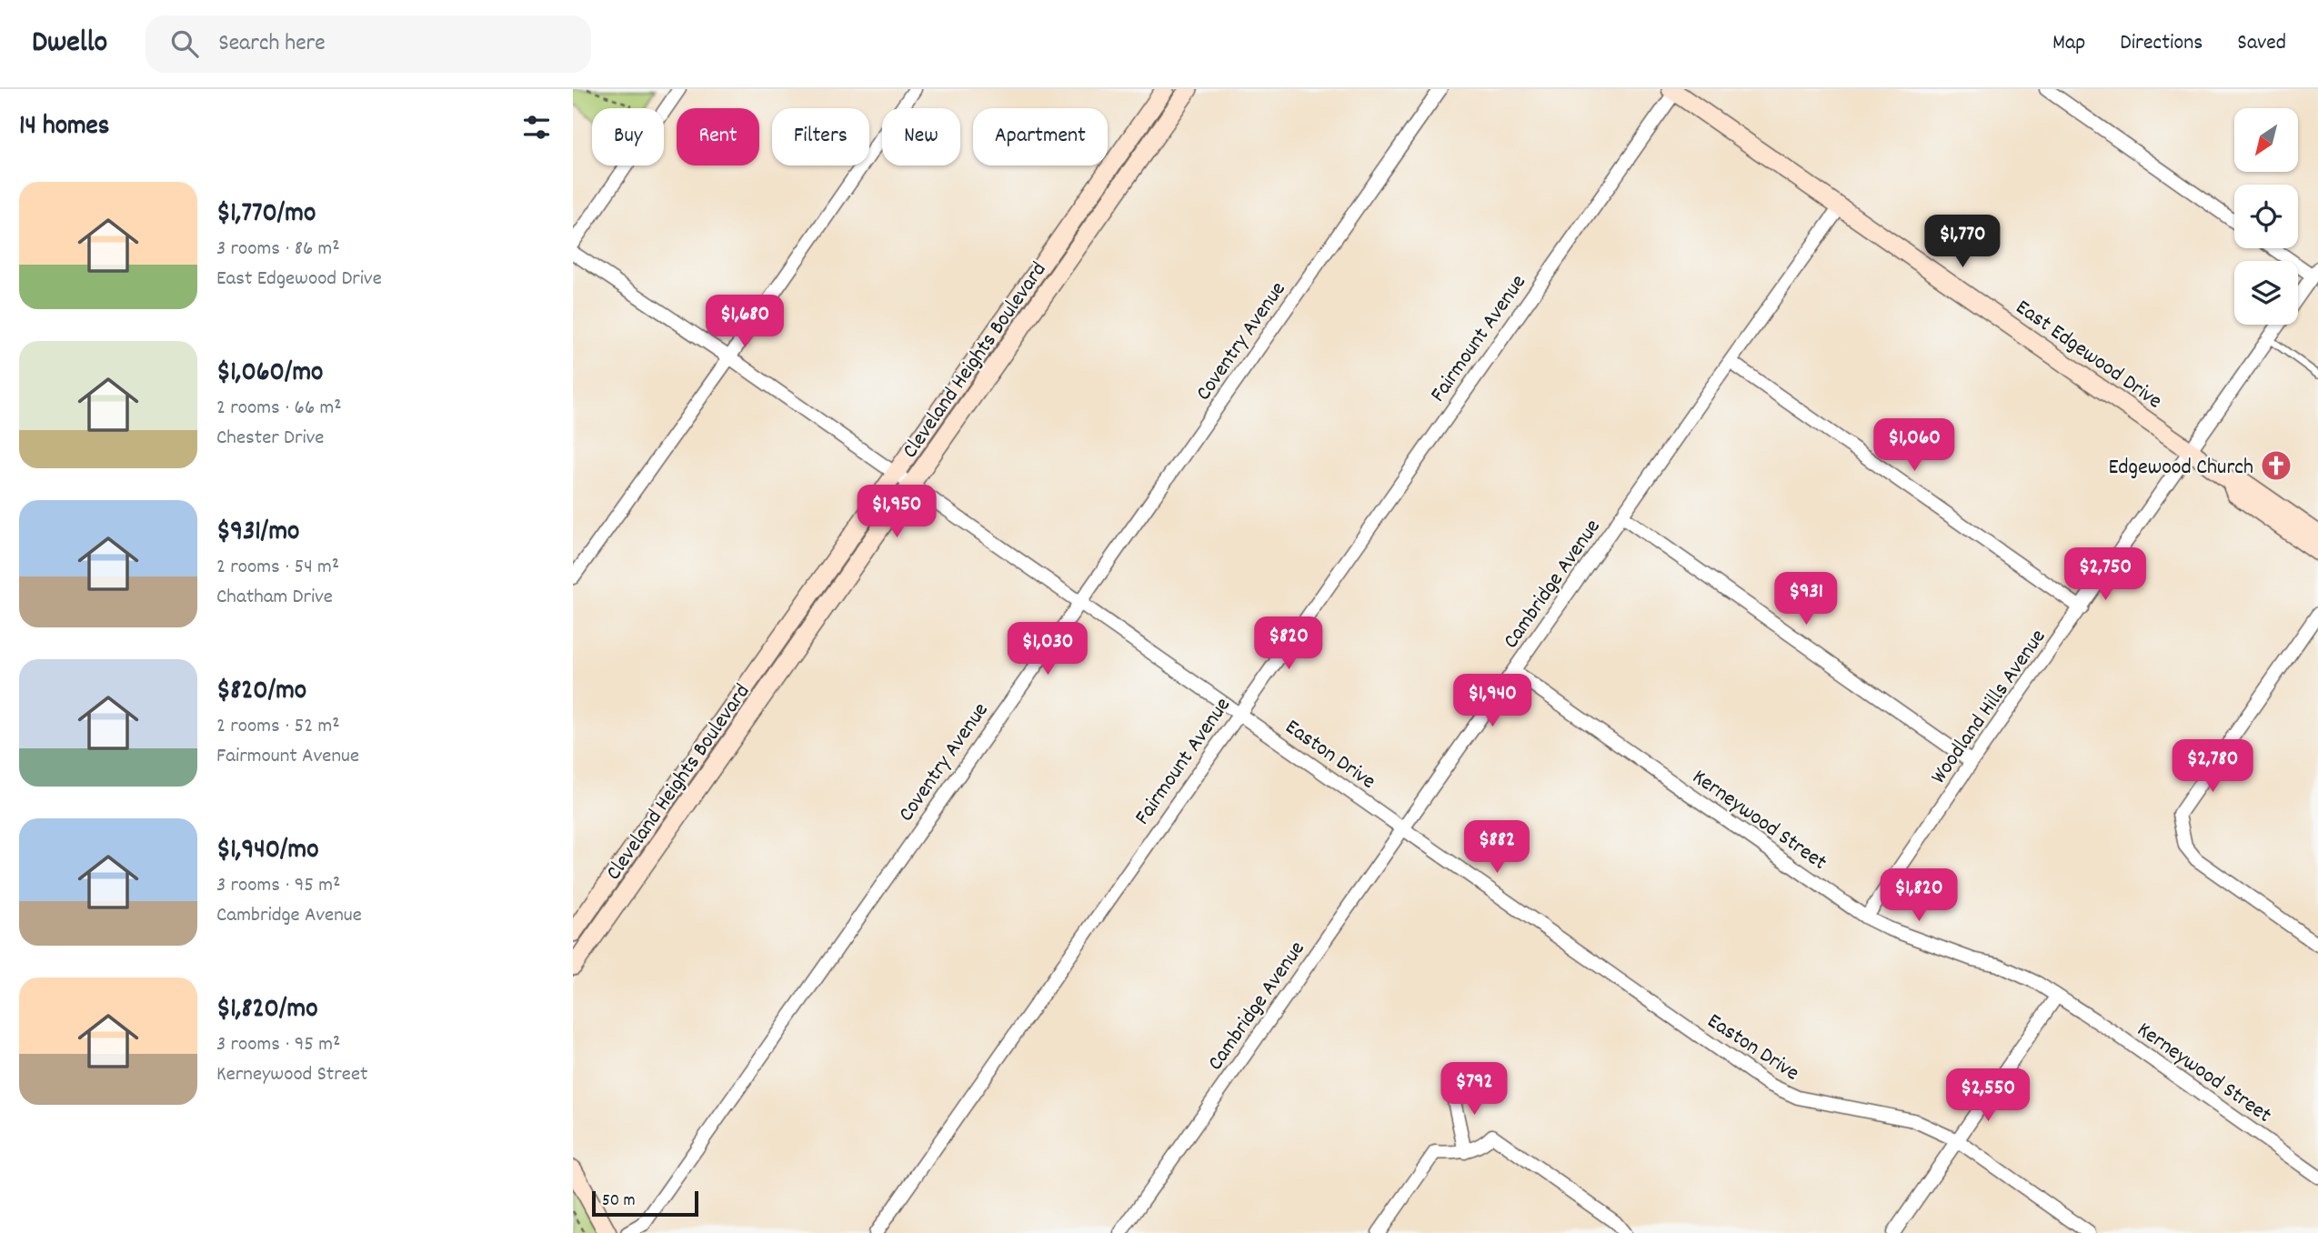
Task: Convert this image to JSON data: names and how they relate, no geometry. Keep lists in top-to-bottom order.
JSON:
{
  "streets": {
    "street": [
      "Fairmount Avenue",
      "Coventry Avenue",
      "East Edgewood Drive",
      "Cleveland Heights Boulevard",
      "Cambridge Avenue",
      "Woodland Hills Avenue",
      "Easton Drive",
      "Kerneywood Street"
    ]
  },
  "crossings": [
    ["Fairmount Avenue", "East Edgewood Drive"],
    ["Fairmount Avenue", "Easton Drive"],
    ["Coventry Avenue", "Easton Drive"],
    ["East Edgewood Drive", "Cambridge Avenue"],
    ["East Edgewood Drive", "Woodland Hills Avenue"],
    ["Cleveland Heights Boulevard", "Easton Drive"],
    ["Cambridge Avenue", "Easton Drive"],
    ["Cambridge Avenue", "Kerneywood Street"],
    ["Woodland Hills Avenue", "Kerneywood Street"]
  ],
  "places": {
    "church": ["Edgewood Church"]
  },
  "scale_bar": "50 m",
  "north": "bottom left",
  "page": {
    "header": "Dwello",
    "search": "Search here",
    "nav": ["Map", "Directions", "Saved"],
    "heading": "14 homes",
    "chip": [
      "Buy",
      "Rent",
      "Filters",
      "New",
      "Apartment"
    ],
    "list": [
      {
        "name": "$1,770/mo",
        "note": "3 rooms · 86 m² · East Edgewood Drive"
      },
      {
        "name": "$1,060/mo",
        "note": "2 rooms · 66 m² · Chester Drive"
      },
      {
        "name": "$931/mo",
        "note": "2 rooms · 54 m² · Chatham Drive"
      },
      {
        "name": "$820/mo",
        "note": "2 rooms · 52 m² · Fairmount Avenue"
      },
      {
        "name": "$1,940/mo",
        "note": "3 rooms · 95 m² · Cambridge Avenue"
      },
      {
        "name": "$1,820/mo",
        "note": "3 rooms · 95 m² · Kerneywood Street"
      }
    ],
    "price": [
      "$1,770",
      "$1,680",
      "$1,060",
      "$1,950",
      "$2,750",
      "$931",
      "$820",
      "$1,030",
      "$1,940",
      "$2,780",
      "$882",
      "$1,820",
      "$792",
      "$2,550"
    ],
    "scale": "50 m"
  }
}
